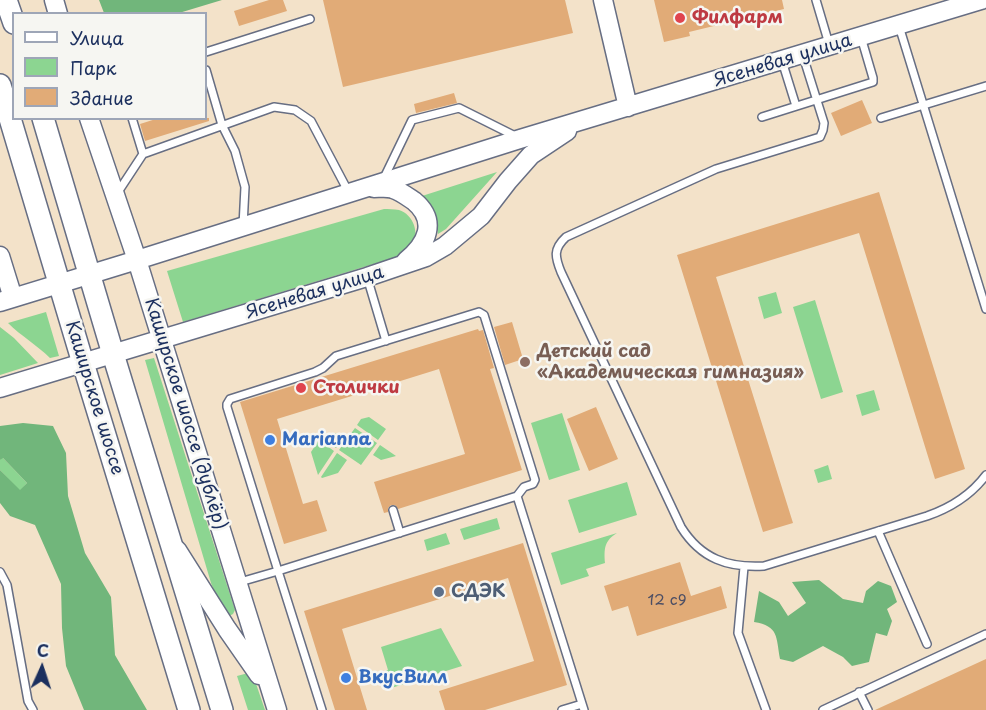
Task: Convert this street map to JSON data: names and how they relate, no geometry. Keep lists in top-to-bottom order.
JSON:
{
  "streets": {
    "main road": ["Ясеневая улица", "Каширское шоссе", "Каширское шоссе (дублёр)"]
  },
  "crossings": [
    ["Ясеневая улица", "Каширское шоссе"],
    ["Ясеневая улица", "Каширское шоссе (дублёр)"]
  ],
  "places": [
    "Филфарм",
    "Детский сад «Академическая гимназия»",
    "Столички",
    "Marianna",
    "СДЭК",
    "ВкусВилл"
  ],
  "house_numbers": ["12 с9"],
  "legend": ["Улица", "Парк", "Здание"],
  "north": "top"
}
